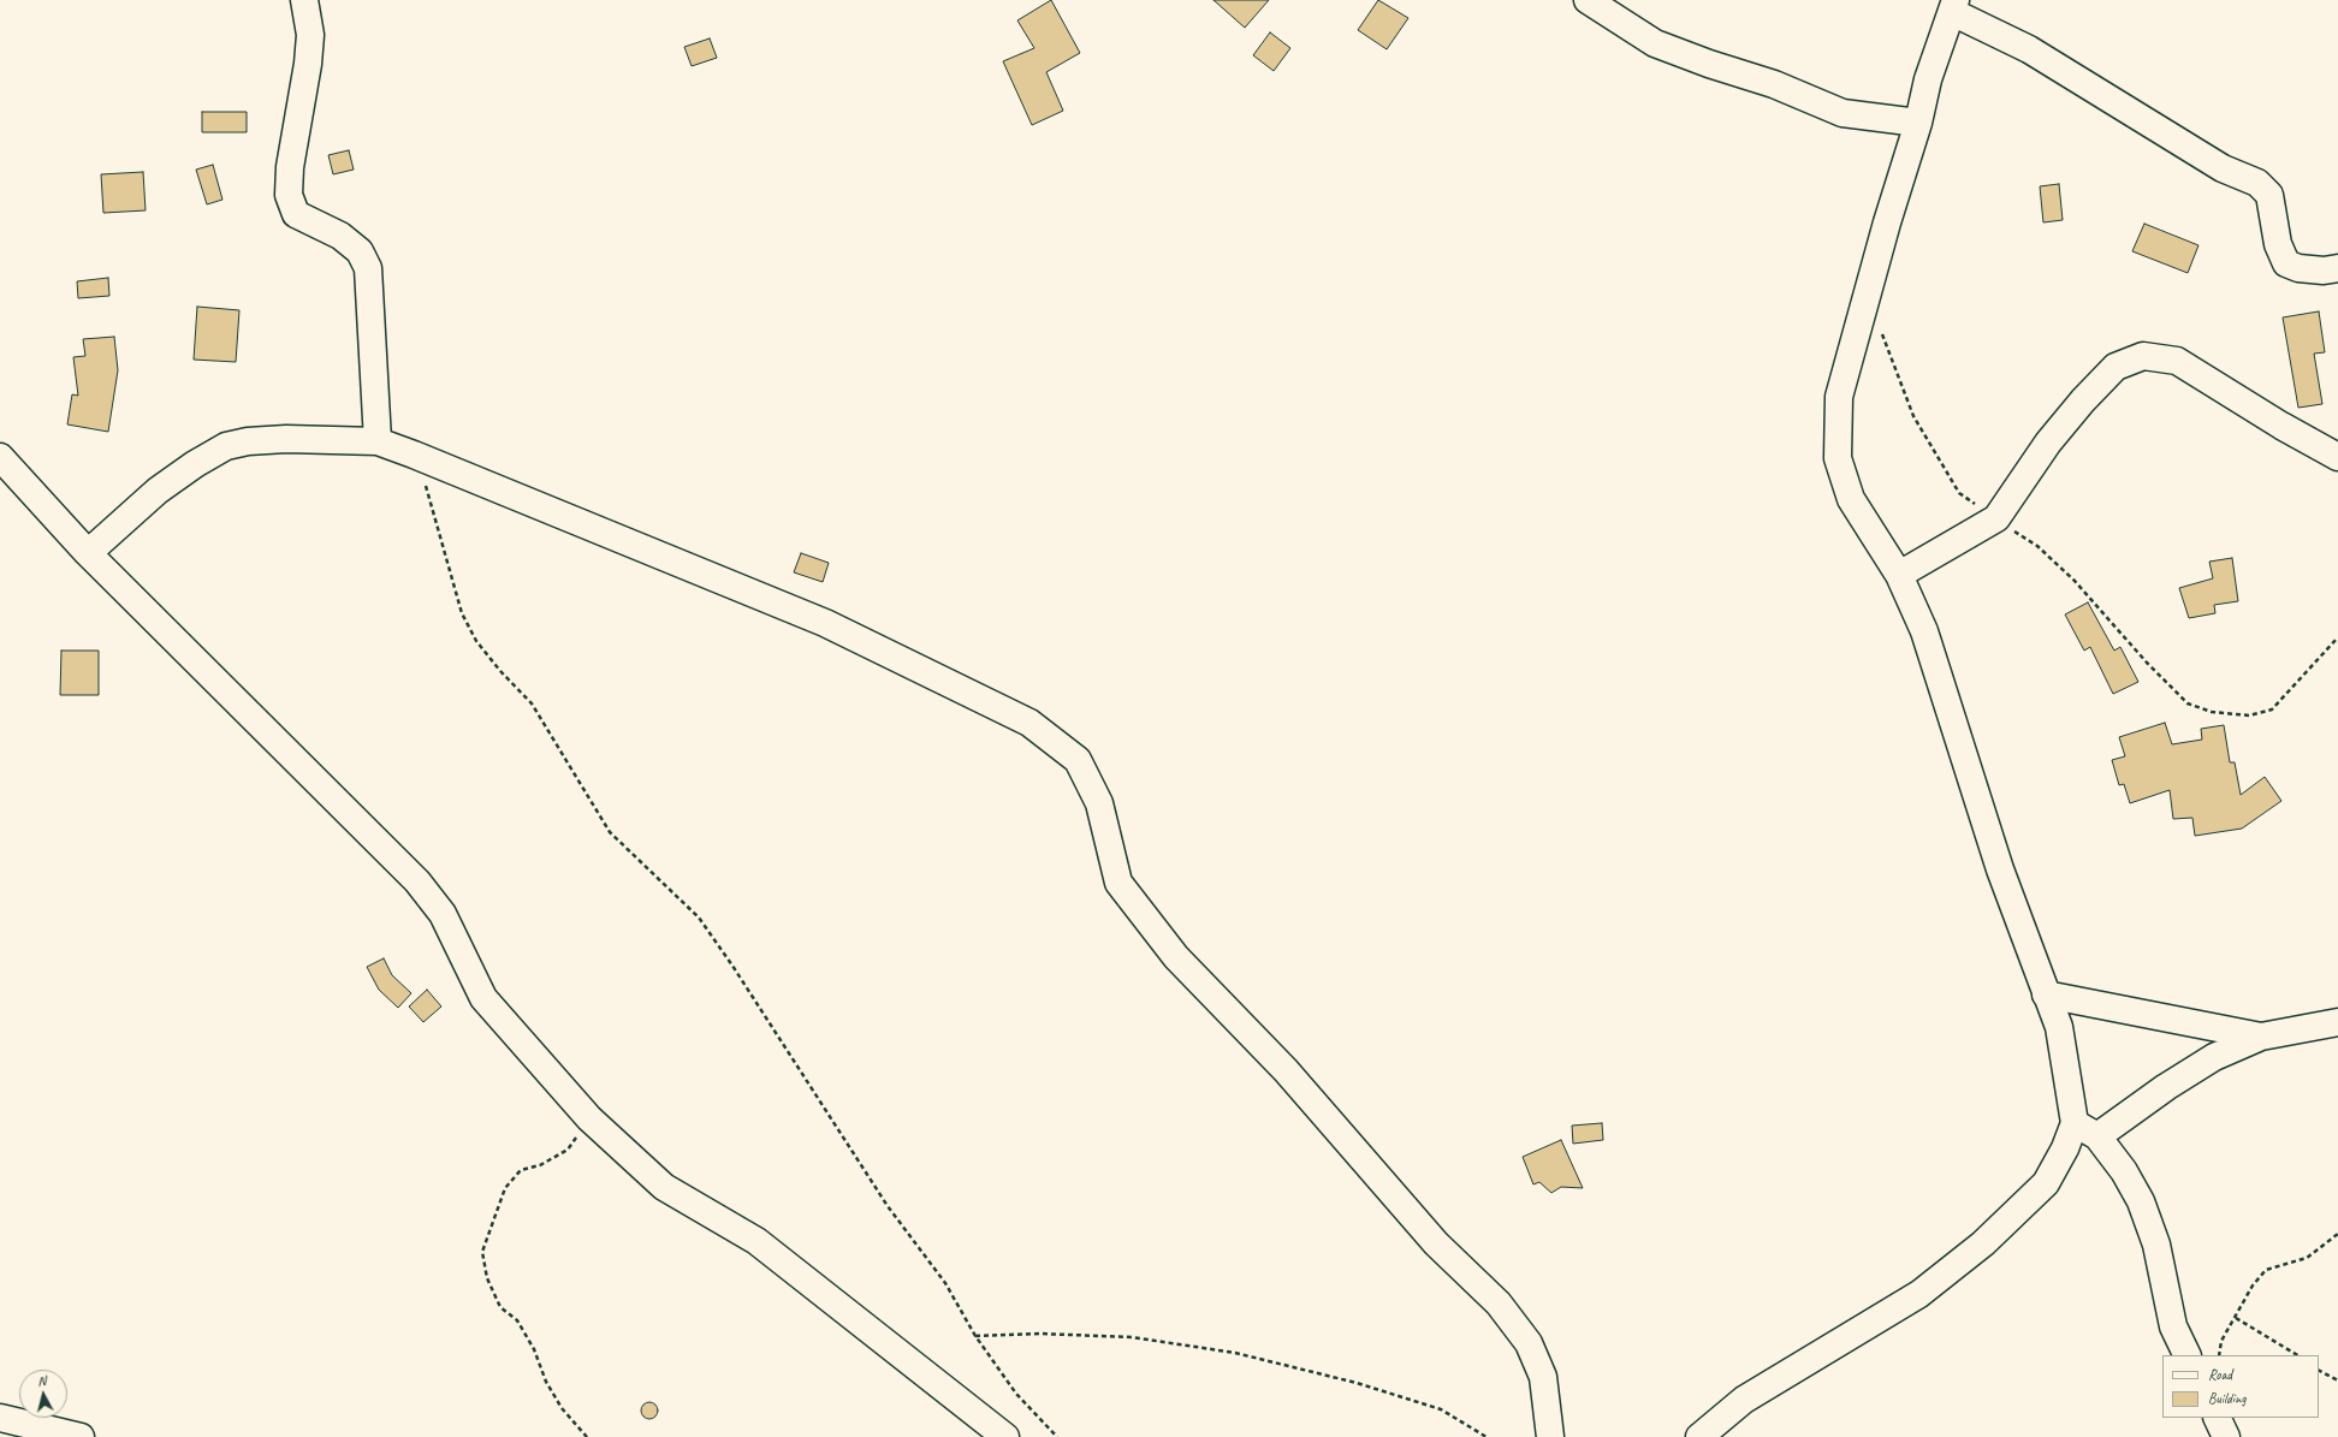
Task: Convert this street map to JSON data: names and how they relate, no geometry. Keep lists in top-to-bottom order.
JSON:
{
  "legend": ["Road", "Building"],
  "north": "top"
}
